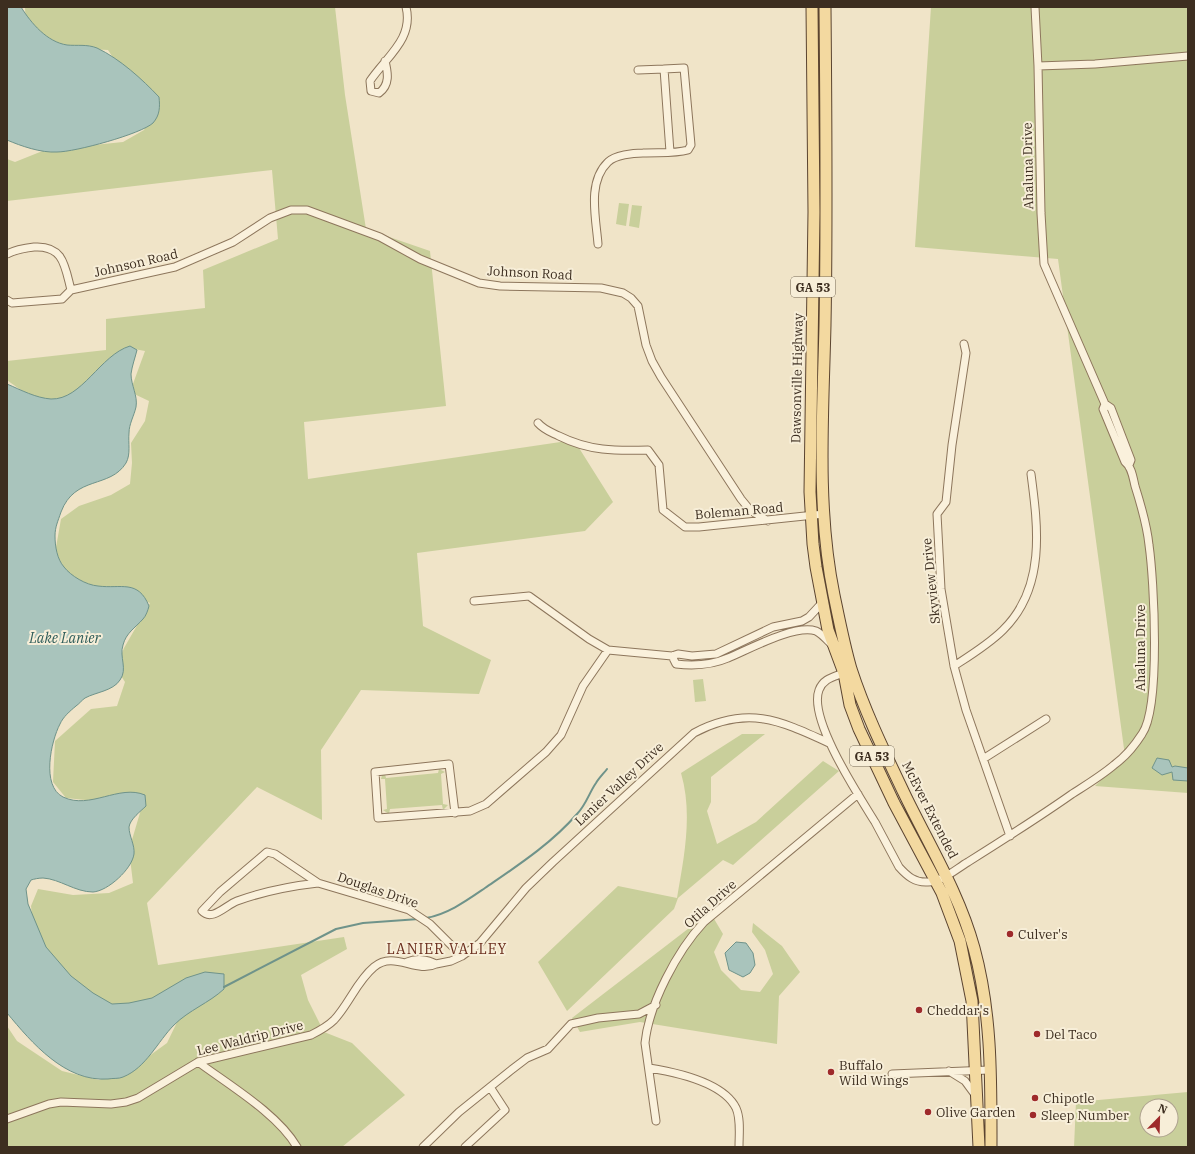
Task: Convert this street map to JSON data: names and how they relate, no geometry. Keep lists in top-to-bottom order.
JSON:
{
  "streets": {
    "main road": ["GA 53", "Dawsonville Highway", "McEver Extended"],
    "street": [
      "Ahaluna Drive",
      "Johnson Road",
      "Boleman Road",
      "Skyview Drive",
      "Lanier Valley Drive",
      "Douglas Drive",
      "Otila Drive",
      "Lee Waldrip Drive"
    ]
  },
  "crossings": [
    ["Ahaluna Drive", "GA 53"],
    ["Ahaluna Drive", "Dawsonville Highway"],
    ["Ahaluna Drive", "Skyview Drive"],
    ["Ahaluna Drive", "McEver Extended"],
    ["Johnson Road", "Boleman Road"],
    ["GA 53", "McEver Extended"],
    ["Dawsonville Highway", "Boleman Road"],
    ["Dawsonville Highway", "McEver Extended"],
    ["Lanier Valley Drive", "Douglas Drive"],
    ["Lanier Valley Drive", "Lee Waldrip Drive"],
    ["Douglas Drive", "Lee Waldrip Drive"]
  ],
  "districts": ["LANIER VALLEY"],
  "water": ["Lake Lanier"],
  "places": [
    "Culver's",
    "Cheddar's",
    "Del Taco",
    "Buffalo Wild Wings",
    "Chipotle",
    "Olive Garden",
    "Sleep Number"
  ],
  "north": "top right"
}
